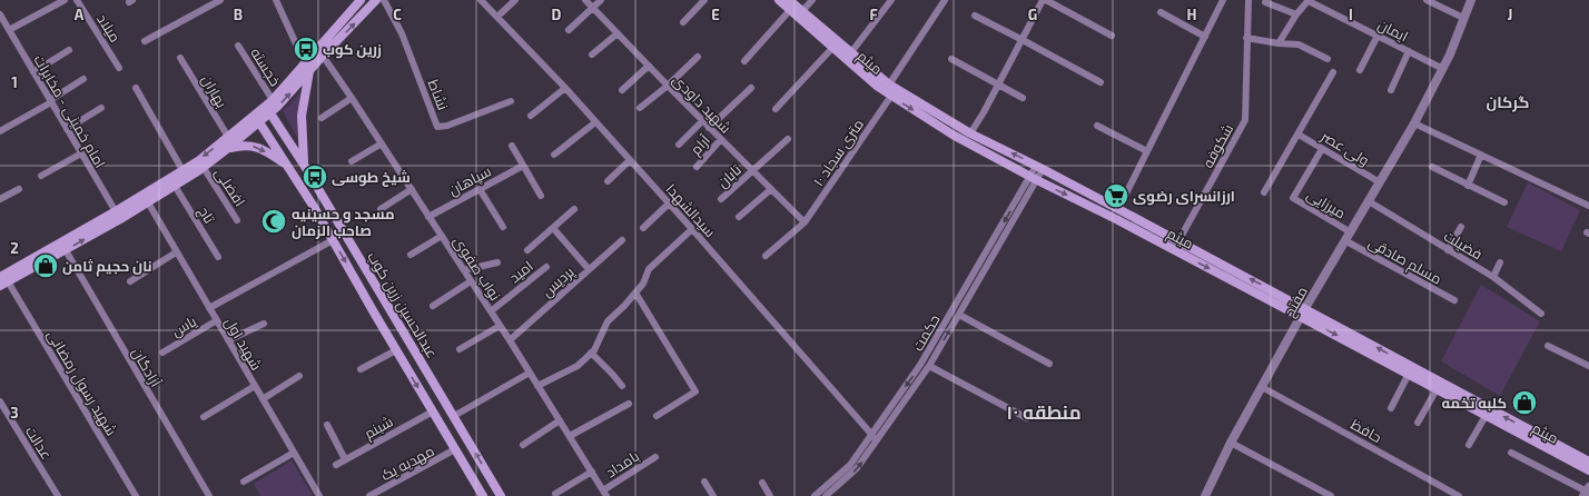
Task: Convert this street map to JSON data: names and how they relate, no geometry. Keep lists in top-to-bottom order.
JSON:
{
  "streets": {
    "main road": ["میثم", "عبدالحسین زرین کوب"],
    "street": [
      "میلاد",
      "ایمان",
      "خجسته",
      "بهاران",
      "نشاط",
      "شهید داودی",
      "امام خمینی - مخابرات",
      "آرام",
      "شکوفه",
      "ولی عصر",
      "۱۰ متری سجاد",
      "تابان",
      "سپاهان",
      "افضلی",
      "میرزایی",
      "سیدالشهدا",
      "تاج",
      "فضیلت",
      "مسلم صادقی",
      "نواب صفوی",
      "امید",
      "پردیس",
      "مفتح",
      "یاس",
      "حکمت",
      "شهید اول",
      "آزادگان",
      "شهید رسول رمضانی",
      "شبنم",
      "حافظ",
      "عدالت",
      "مهدیه یک",
      "بامداد"
    ]
  },
  "crossings": [
    ["ایمان", "مفتح"],
    ["میثم", "شکوفه"],
    ["میثم", "۱۰ متری سجاد"],
    ["میثم", "مفتح"],
    ["میثم", "حکمت"],
    ["شهید داودی", "آرام"],
    ["شهید داودی", "۱۰ متری سجاد"],
    ["شهید داودی", "تابان"],
    ["ولی عصر", "میرزایی"],
    ["ولی عصر", "مفتح"],
    ["سپاهان", "نواب صفوی"],
    ["میرزایی", "مفتح"],
    ["سیدالشهدا", "حکمت"],
    ["فضیلت", "مفتح"],
    ["مسلم صادقی", "مفتح"],
    ["نواب صفوی", "امید"],
    ["نواب صفوی", "پردیس"],
    ["نواب صفوی", "بامداد"],
    ["مفتح", "حافظ"],
    ["عبدالحسین زرین کوب", "شبنم"],
    ["عبدالحسین زرین کوب", "مهدیه یک"],
    ["یاس", "شهید اول"]
  ],
  "districts": ["گرکان", "منطقه ۱۰"],
  "places": {
    "bus stop": ["زرین کوب", "شیخ طوسی"],
    "supermarket": ["ارزانسرای رضوی"],
    "mosque": ["مسجد و حسینیه صاحب الزمان"],
    "shop": ["نان حجیم ثامن", "کلبه تخمه"]
  },
  "grid": {
    "columns": [
      "A",
      "B",
      "C",
      "D",
      "E",
      "F",
      "G",
      "H",
      "I",
      "J"
    ],
    "rows": ["1", "2", "3"]
  }
}
